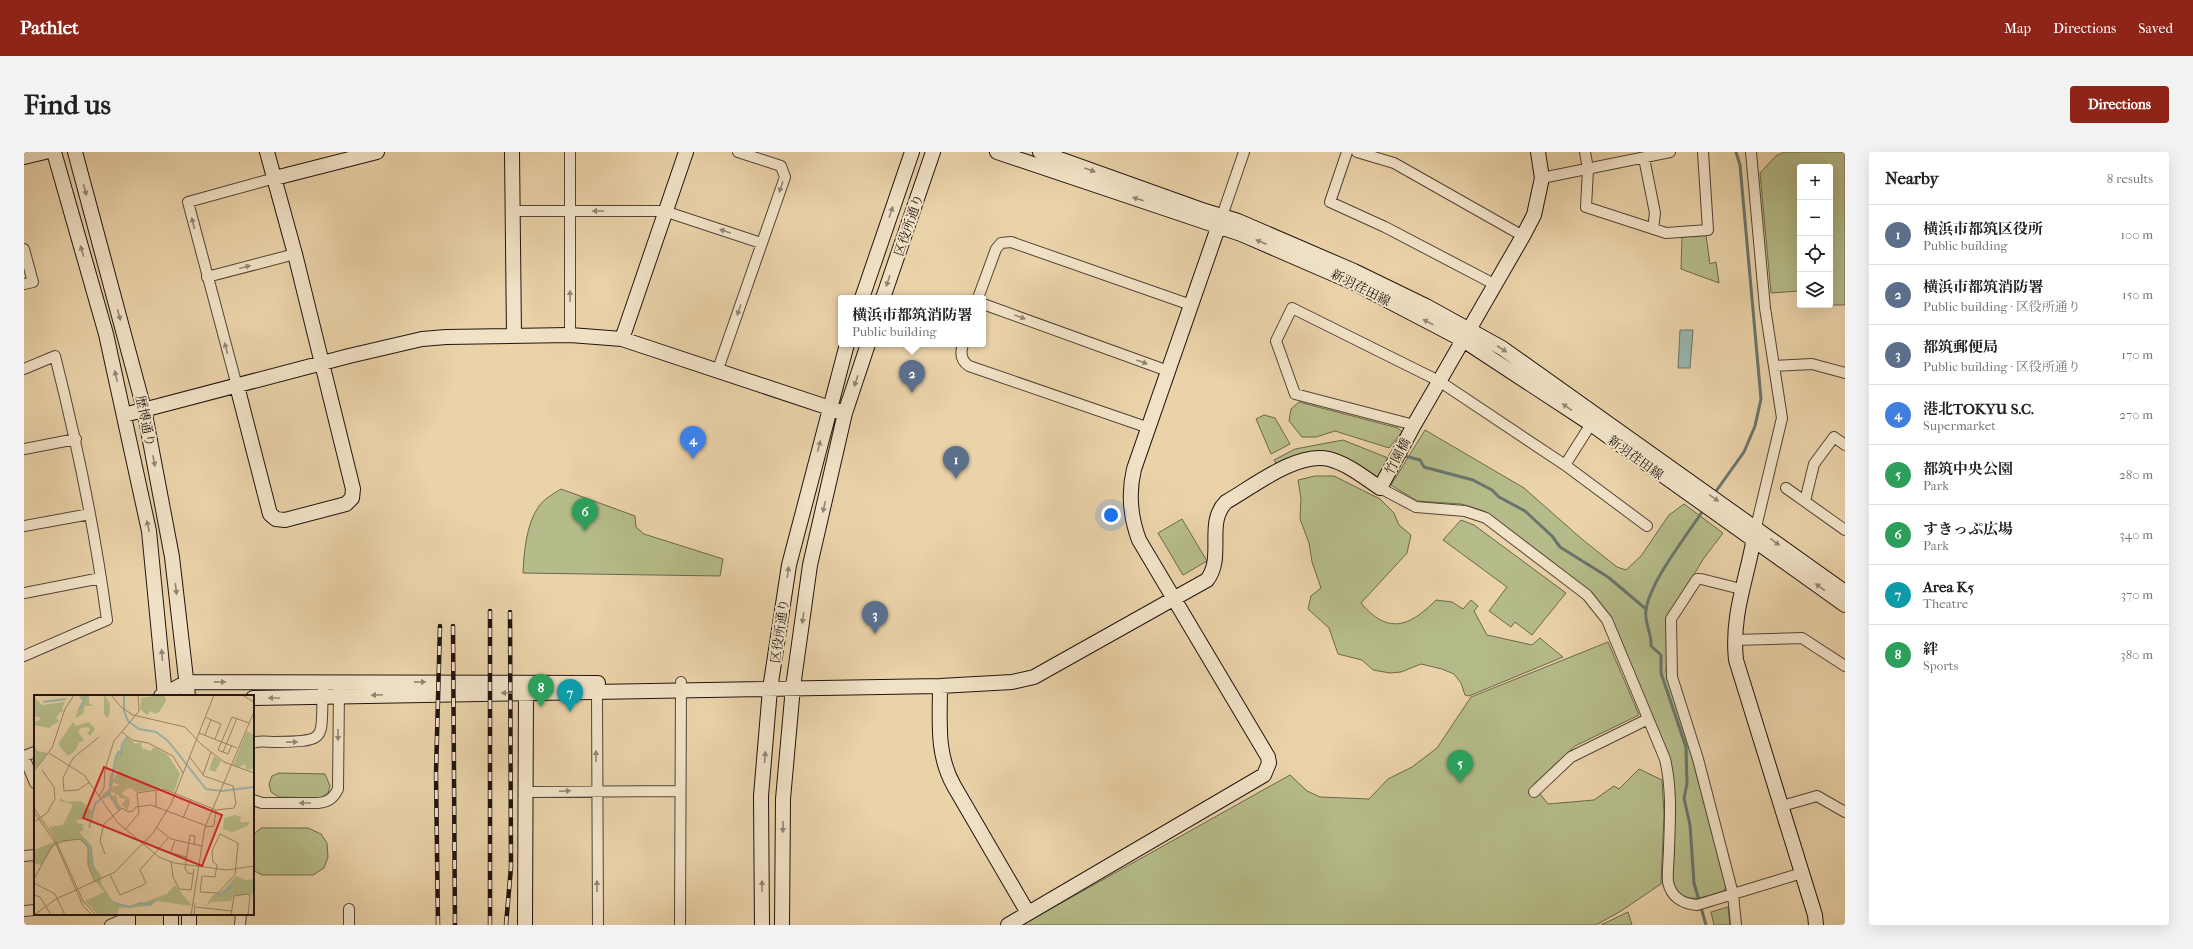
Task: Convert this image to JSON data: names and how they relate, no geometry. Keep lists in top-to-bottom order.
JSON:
{
  "streets": {
    "street": [
      "区役所通り",
      "新羽荏田線",
      "歴博通り",
      "竹園橋"
    ]
  },
  "crossings": [
    ["新羽荏田線", "竹園橋"]
  ],
  "page": {
    "header": "Pathlet",
    "nav": ["Map", "Directions", "Saved"],
    "buttons": "Directions",
    "title": "Find us",
    "heading": ["Nearby", "8 results"],
    "map_buttons": ["+", "−"],
    "list": [
      {
        "mark": "1",
        "name": "横浜市都筑区役所",
        "note": "Public building",
        "value": "100 m"
      },
      {
        "mark": "2",
        "name": "横浜市都筑消防署",
        "note": "Public building · 区役所通り",
        "value": "150 m"
      },
      {
        "mark": "3",
        "name": "都筑郵便局",
        "note": "Public building · 区役所通り",
        "value": "170 m"
      },
      {
        "mark": "4",
        "name": "港北TOKYU S.C.",
        "note": "Supermarket",
        "value": "270 m"
      },
      {
        "mark": "5",
        "name": "都筑中央公園",
        "note": "Park",
        "value": "280 m"
      },
      {
        "mark": "6",
        "name": "すきっぷ広場",
        "note": "Park",
        "value": "340 m"
      },
      {
        "mark": "7",
        "name": "Area K5",
        "note": "Theatre",
        "value": "370 m"
      },
      {
        "mark": "8",
        "name": "絆",
        "note": "Sports",
        "value": "380 m"
      }
    ],
    "popup": ["横浜市都筑消防署", "Public building"],
    "pins": [
      "2",
      "4",
      "1",
      "6",
      "3",
      "8",
      "7",
      "5"
    ]
  }
}
